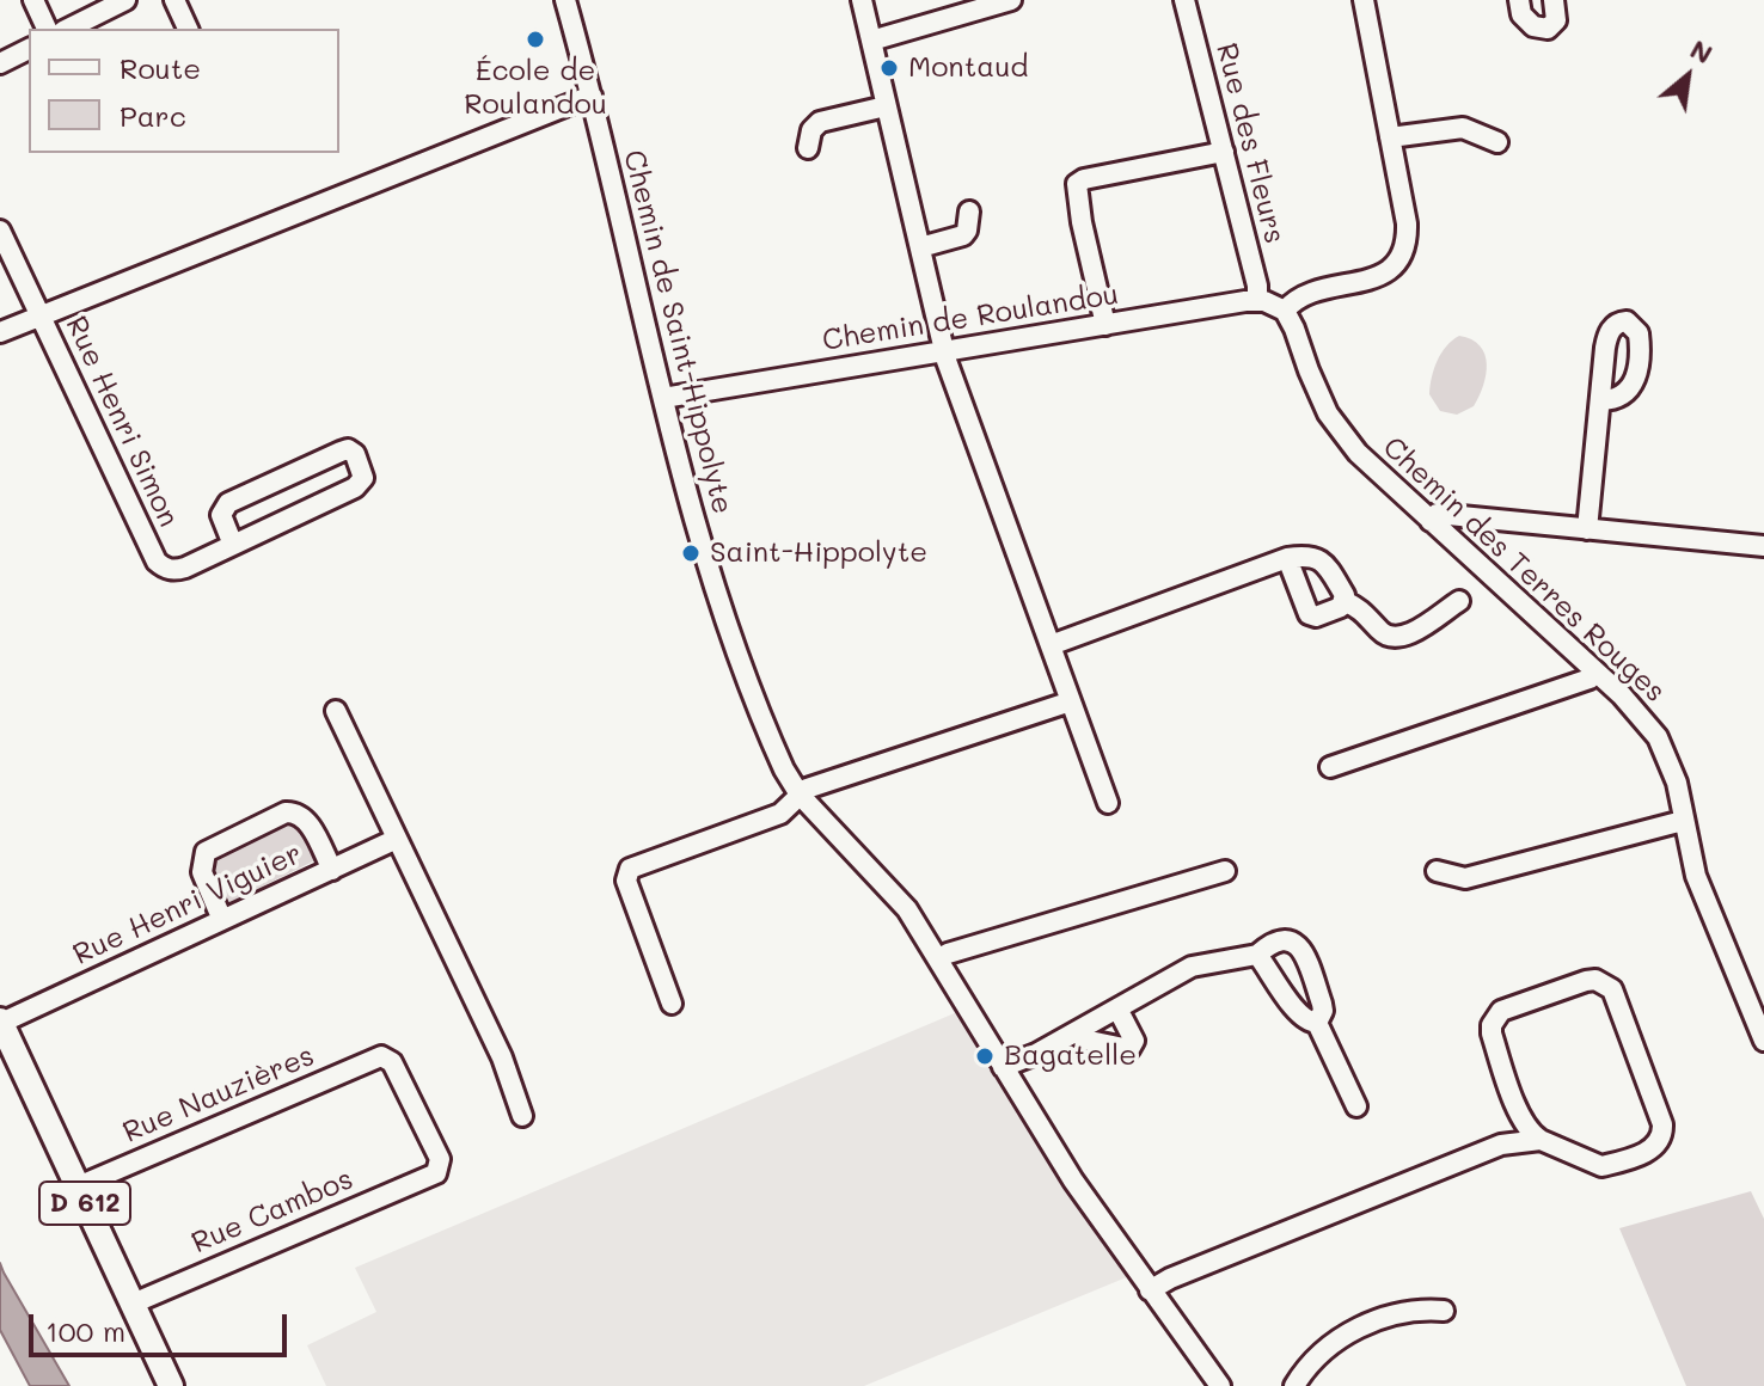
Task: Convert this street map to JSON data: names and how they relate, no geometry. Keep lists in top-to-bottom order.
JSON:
{
  "streets": {
    "main road": ["D 612"],
    "street": [
      "Rue des Fleurs",
      "Chemin de Roulandou",
      "Chemin de Saint-Hippolyte",
      "Rue Henri Simon",
      "Chemin des Terres Rouges",
      "Rue Henri Viguier",
      "Rue Nauzières",
      "Rue Cambos"
    ]
  },
  "crossings": [
    ["Rue des Fleurs", "Chemin de Roulandou"],
    ["Chemin de Roulandou", "Chemin de Saint-Hippolyte"],
    ["Rue Henri Viguier", "D 612"],
    ["Rue Nauzières", "D 612"],
    ["Rue Nauzières", "Rue Cambos"],
    ["D 612", "Rue Cambos"]
  ],
  "places": [
    "École de Roulandou",
    "Montaud",
    "Saint-Hippolyte",
    "Bagatelle"
  ],
  "legend": ["Route", "Parc"],
  "scale_bar": "100 m",
  "north": "top right"
}
